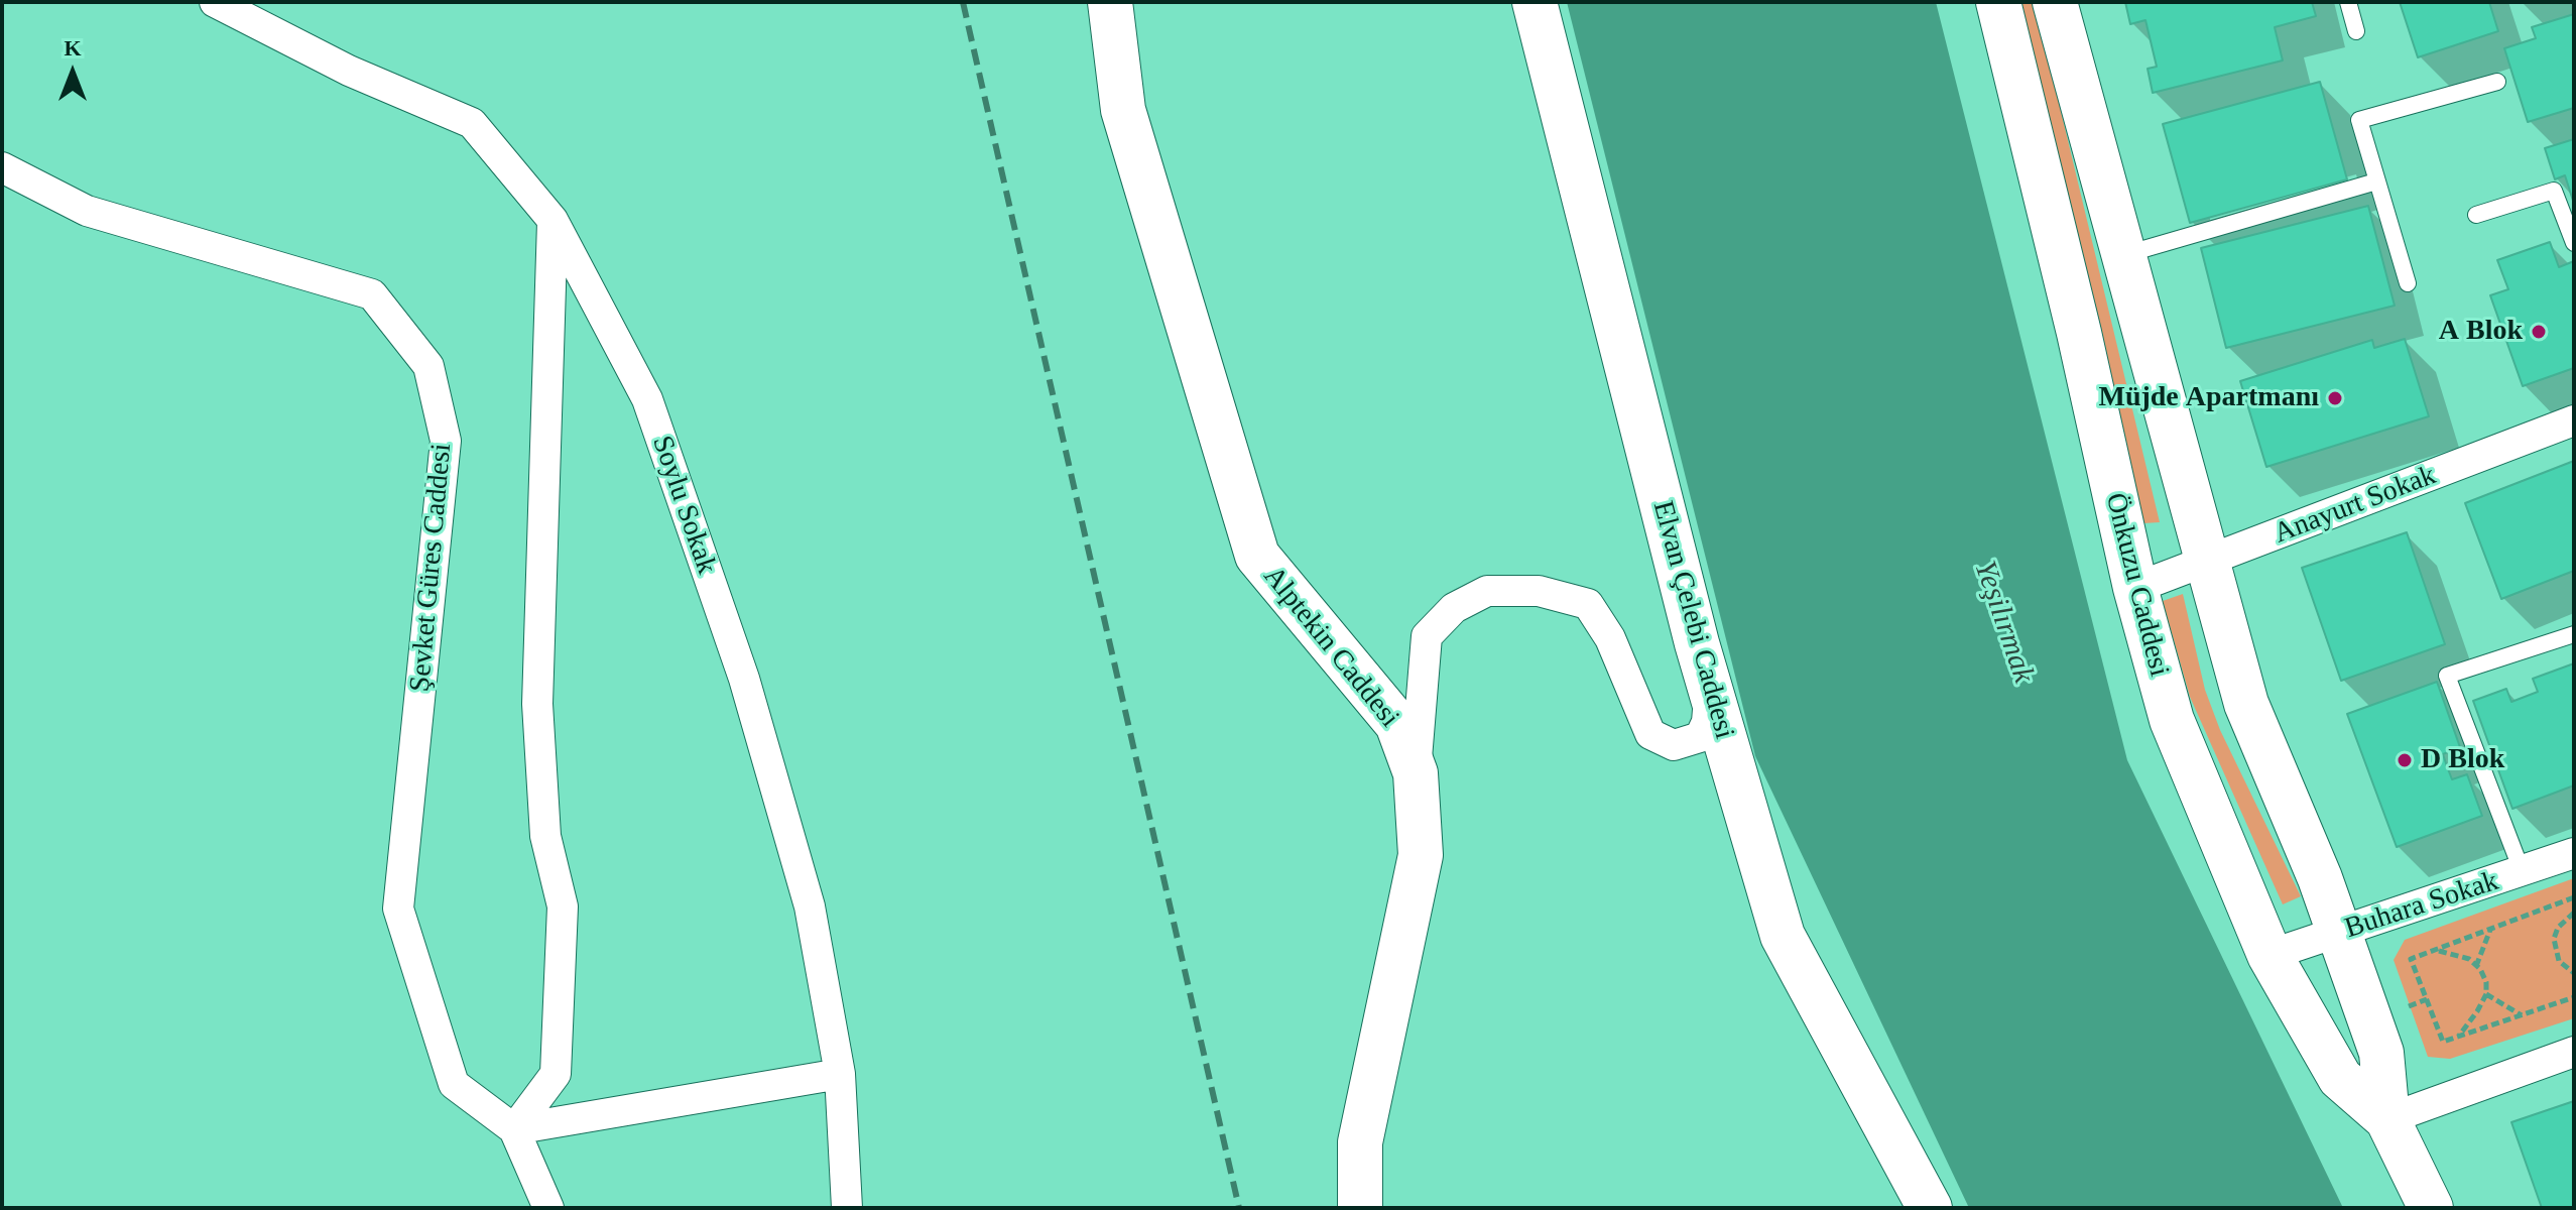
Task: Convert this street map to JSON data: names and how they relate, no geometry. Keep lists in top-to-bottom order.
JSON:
{
  "streets": {
    "street": [
      "Soylu Sokak",
      "Anayurt Sokak",
      "Şevket Güres Caddesi",
      "Önkuzu Caddesi",
      "Elvan Çelebi Caddesi",
      "Alptekin Caddesi",
      "Buhara Sokak"
    ]
  },
  "crossings": [
    ["Anayurt Sokak", "Önkuzu Caddesi"],
    ["Önkuzu Caddesi", "Buhara Sokak"]
  ],
  "water": ["Yeşilırmak"],
  "places": ["A Blok", "Müjde Apartmanı", "D Blok"],
  "north": "top"
}
